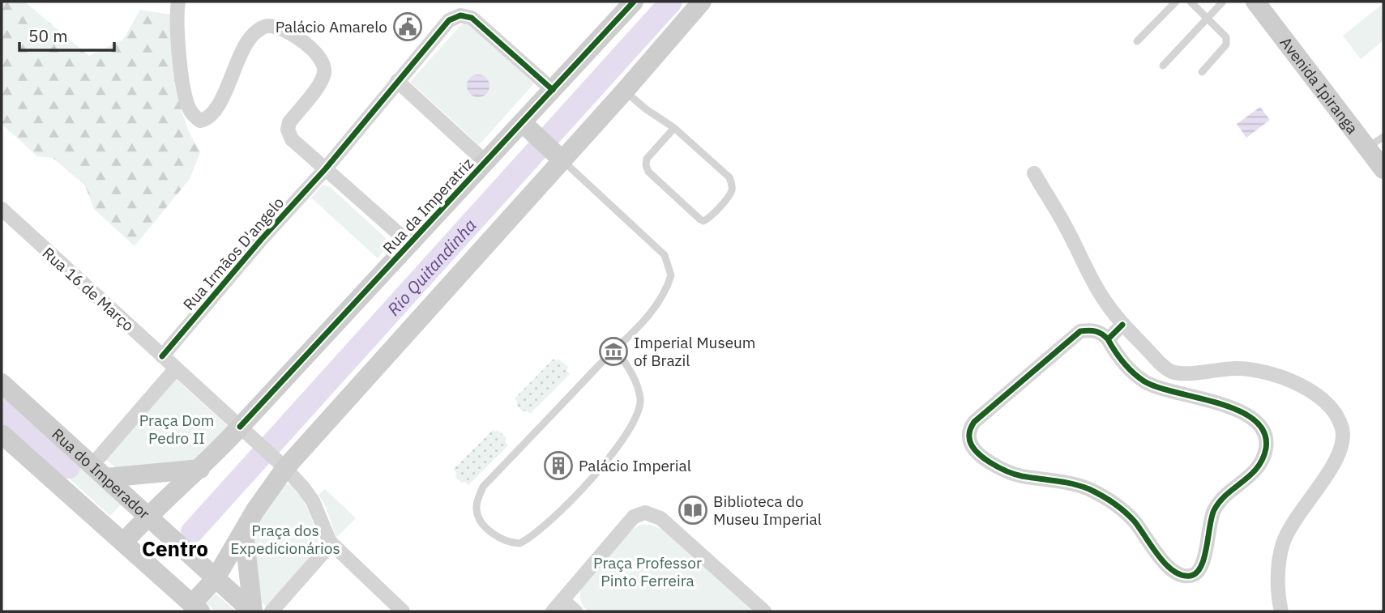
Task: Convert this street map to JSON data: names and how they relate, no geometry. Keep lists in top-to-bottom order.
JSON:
{
  "streets": {
    "main road": ["Avenida Ipiranga", "Rua da Imperatriz", "Rua do Imperador"],
    "street": ["Rua Irmãos D'angelo", "Rua 16 de Março"]
  },
  "crossings": [
    ["Rua da Imperatriz", "Rua Irmãos D'angelo"],
    ["Rua Irmãos D'angelo", "Rua 16 de Março"]
  ],
  "districts": ["Centro"],
  "water": ["Rio Quitandinha"],
  "parks": ["Praça Dom Pedro II", "Praça dos Expedicionários", "Praça Professor Pinto Ferreira"],
  "places": {
    "public building": ["Palácio Amarelo"],
    "museum": ["Imperial Museum of Brazil"],
    "building": ["Palácio Imperial"],
    "library": ["Biblioteca do Museu Imperial"]
  },
  "scale_bar": "50 m"
}
